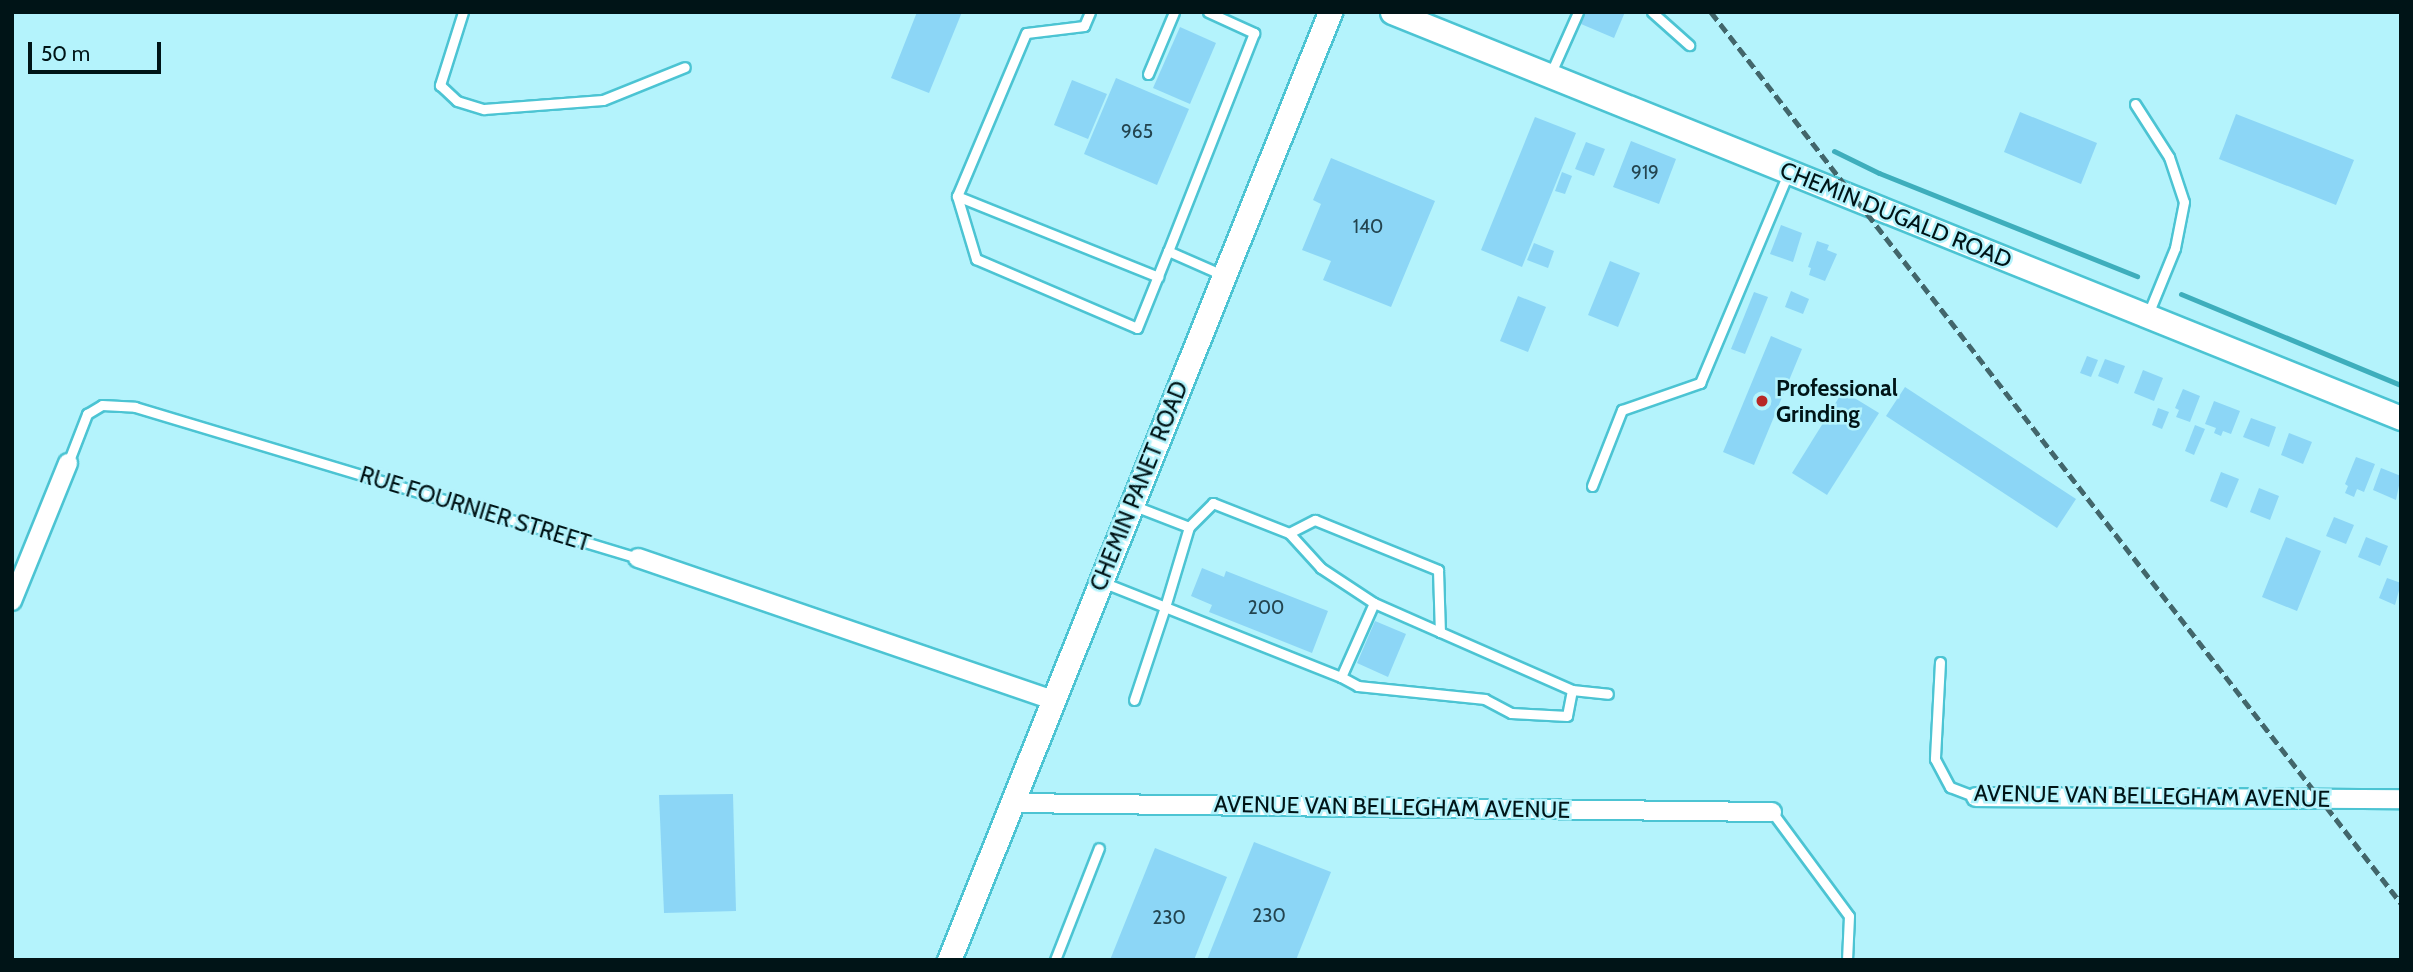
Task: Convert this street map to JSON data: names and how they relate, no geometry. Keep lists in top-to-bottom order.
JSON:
{
  "streets": {
    "street": [
      "CHEMIN DUGALD ROAD",
      "CHEMIN PANET ROAD",
      "RUE FOURNIER STREET",
      "AVENUE VAN BELLEGHAM AVENUE"
    ]
  },
  "crossings": [
    ["CHEMIN PANET ROAD", "RUE FOURNIER STREET"],
    ["CHEMIN PANET ROAD", "AVENUE VAN BELLEGHAM AVENUE"]
  ],
  "places": ["Professional Grinding"],
  "house_numbers": [
    "965",
    "919",
    "140",
    "200",
    "230",
    "230"
  ],
  "scale_bar": "50 m"
}
